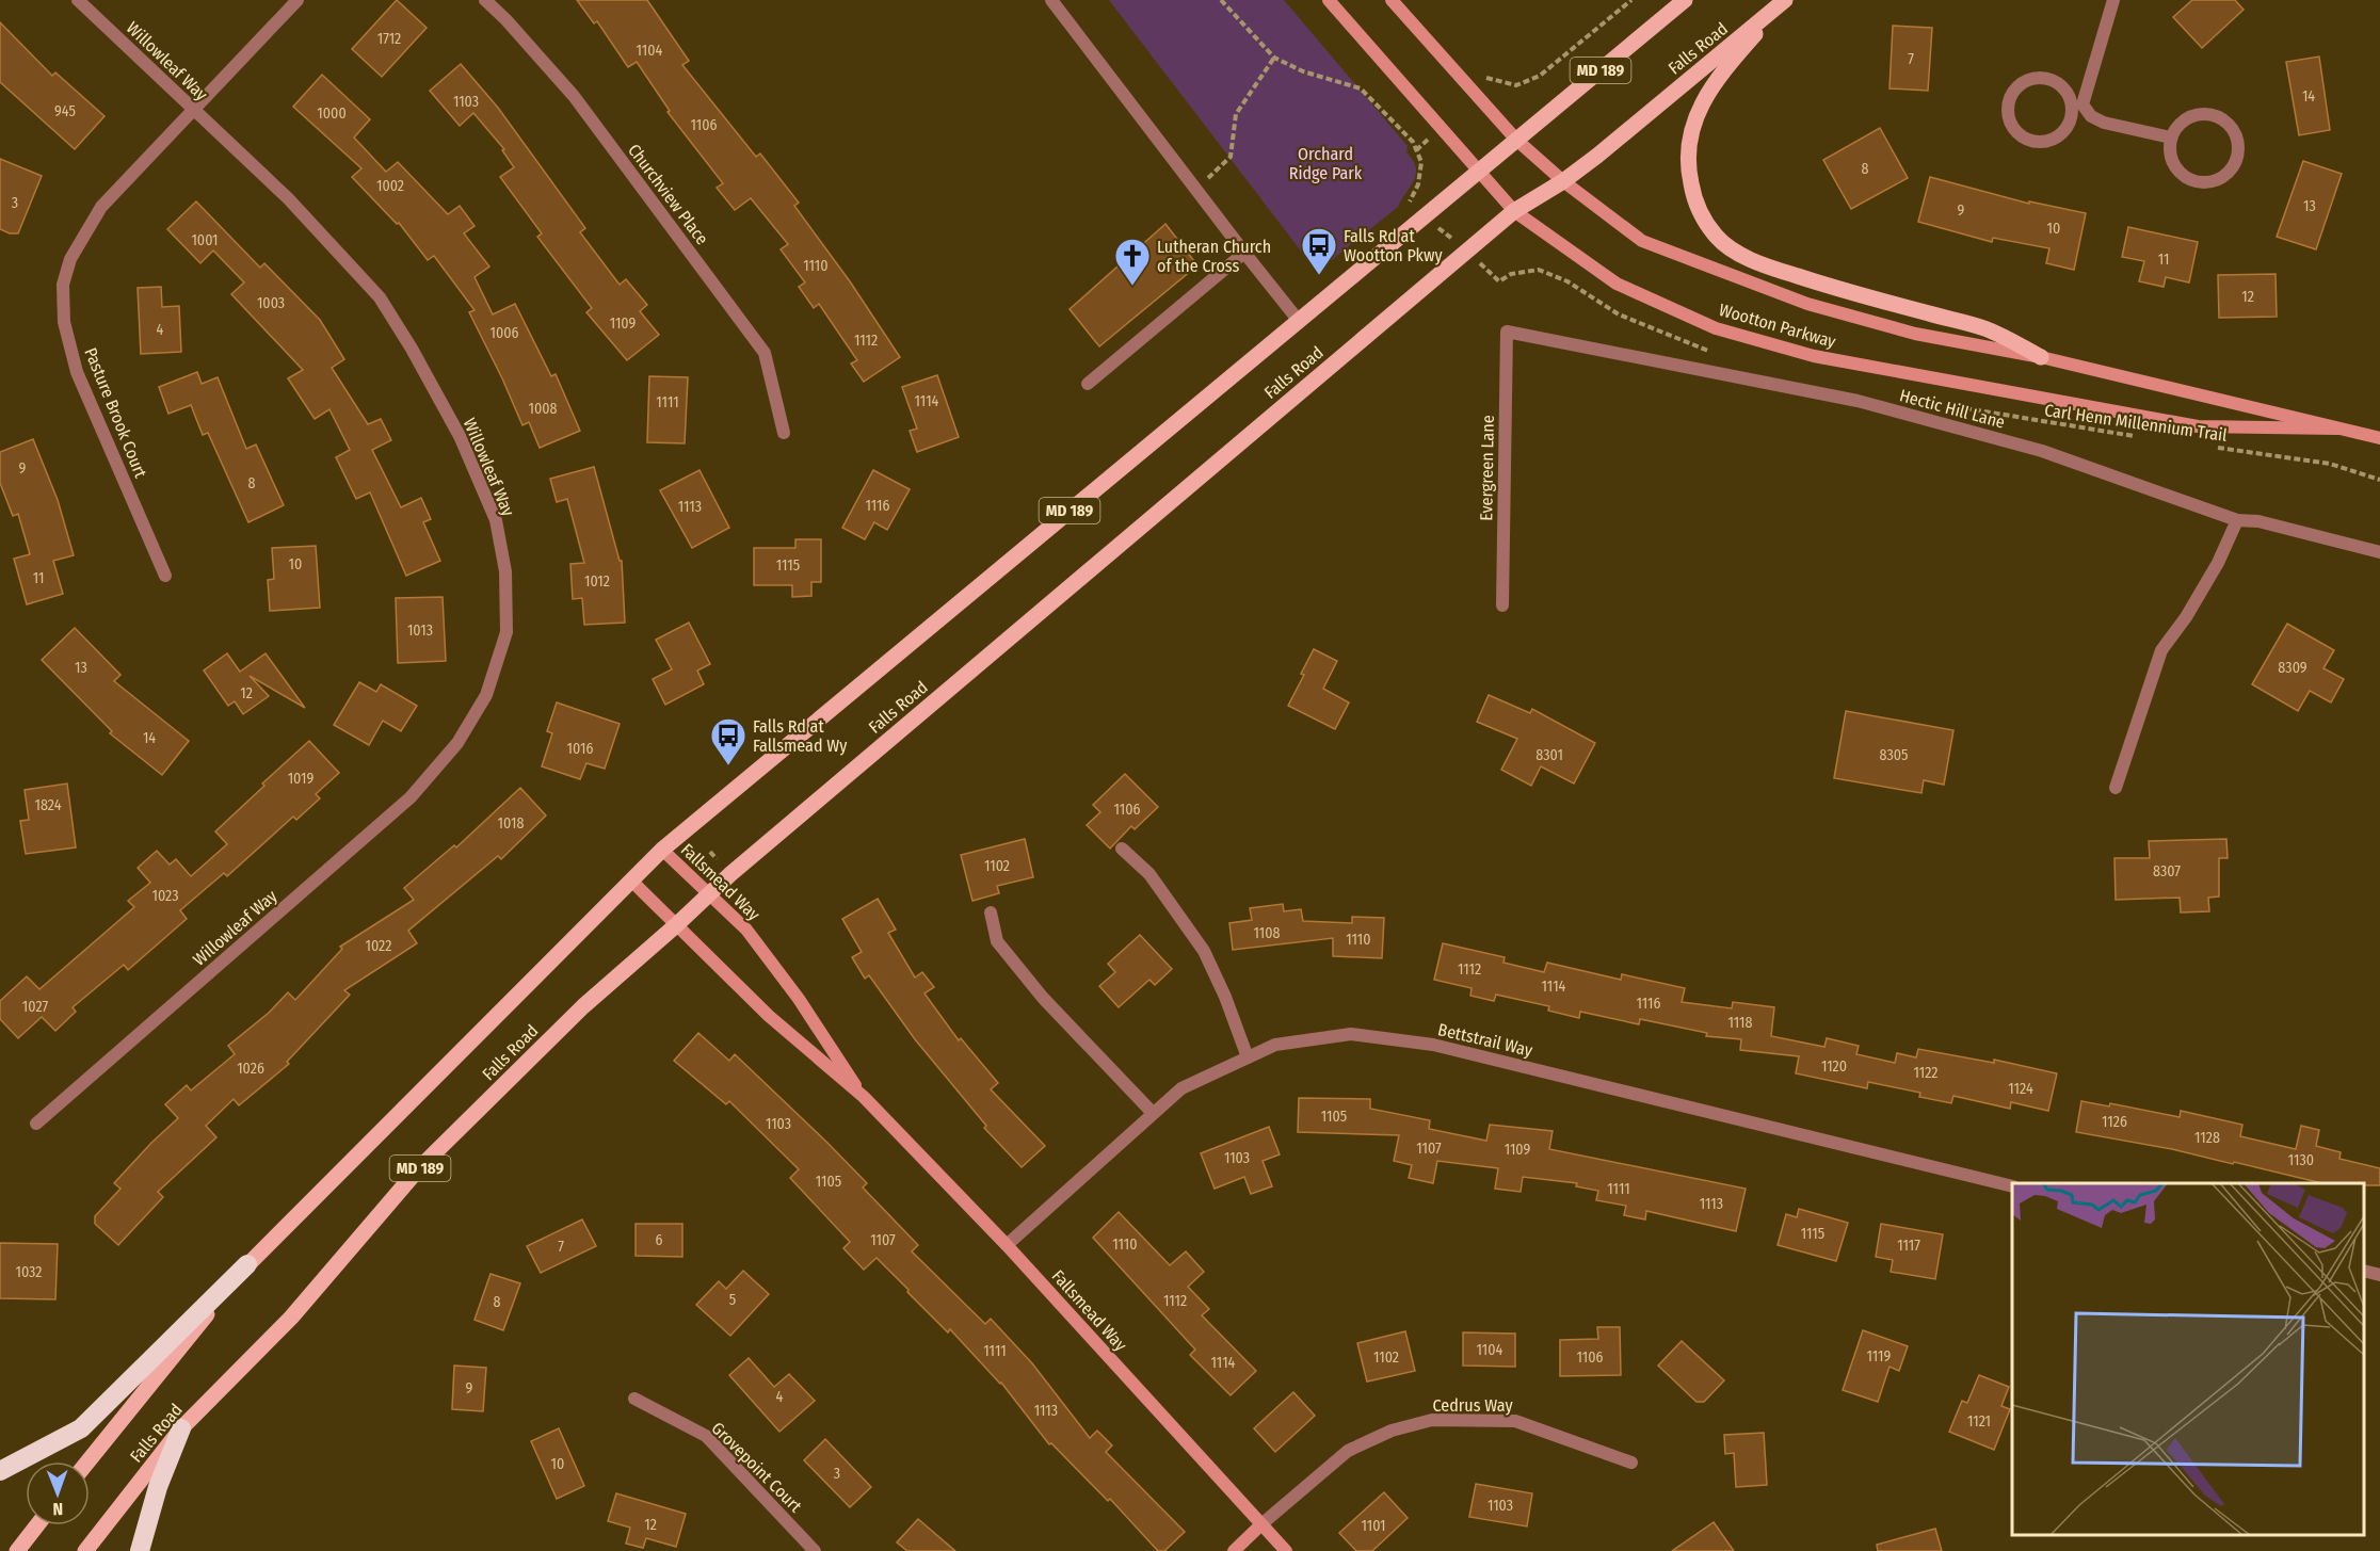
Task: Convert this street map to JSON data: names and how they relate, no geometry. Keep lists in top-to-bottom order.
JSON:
{
  "streets": {
    "main road": [
      "Falls Road",
      "MD 189",
      "Wootton Parkway",
      "Fallsmead Way"
    ],
    "street": [
      "Willowleaf Way",
      "Churchview Place",
      "Hectic Hill Lane",
      "Pasture Brook Court",
      "Evergreen Lane",
      "Bettstrail Way",
      "Cedrus Way",
      "Grovepoint Court"
    ],
    "path": ["Carl Henn Millennium Trail"]
  },
  "crossings": [
    ["Falls Road", "Wootton Parkway"],
    ["Falls Road", "Fallsmead Way"],
    ["Willowleaf Way", "Pasture Brook Court"],
    ["Hectic Hill Lane", "Evergreen Lane"],
    ["Fallsmead Way", "Bettstrail Way"],
    ["Fallsmead Way", "Cedrus Way"]
  ],
  "parks": ["Orchard Ridge Park"],
  "places": {
    "bus stop": ["Falls Rd at Wootton Pkwy", "Falls Rd at Fallsmead Wy"],
    "church": ["Lutheran Church of the Cross"]
  },
  "house_numbers": [
    "1712",
    "1104",
    "7",
    "14",
    "1103",
    "945",
    "1000",
    "1106",
    "8",
    "1002",
    "3",
    "13",
    "9",
    "10",
    "1001",
    "11",
    "1110",
    "12",
    "1003",
    "1109",
    "4",
    "1006",
    "1112",
    "1114",
    "1111",
    "1008",
    "9",
    "8",
    "1116",
    "1113",
    "10",
    "1115",
    "11",
    "1012",
    "1013",
    "13",
    "8309",
    "12",
    "14",
    "1016",
    "8301",
    "8305",
    "1019",
    "1824",
    "1106",
    "1018",
    "1102",
    "8307",
    "1023",
    "1108",
    "1110",
    "1022",
    "1112",
    "1114",
    "1116",
    "1027",
    "1118",
    "1120",
    "1026",
    "1122",
    "1124",
    "1105",
    "1126",
    "1103",
    "1128",
    "1107",
    "1109",
    "1103",
    "1130",
    "1105",
    "1111",
    "1113",
    "1115",
    "6",
    "1107",
    "1110",
    "1117",
    "7",
    "1032",
    "5",
    "1112",
    "8",
    "1104",
    "1111",
    "1119",
    "1102",
    "1106",
    "1114",
    "9",
    "4",
    "1113",
    "1121",
    "10",
    "3",
    "1103",
    "12",
    "1101"
  ],
  "north": "bottom"
}
